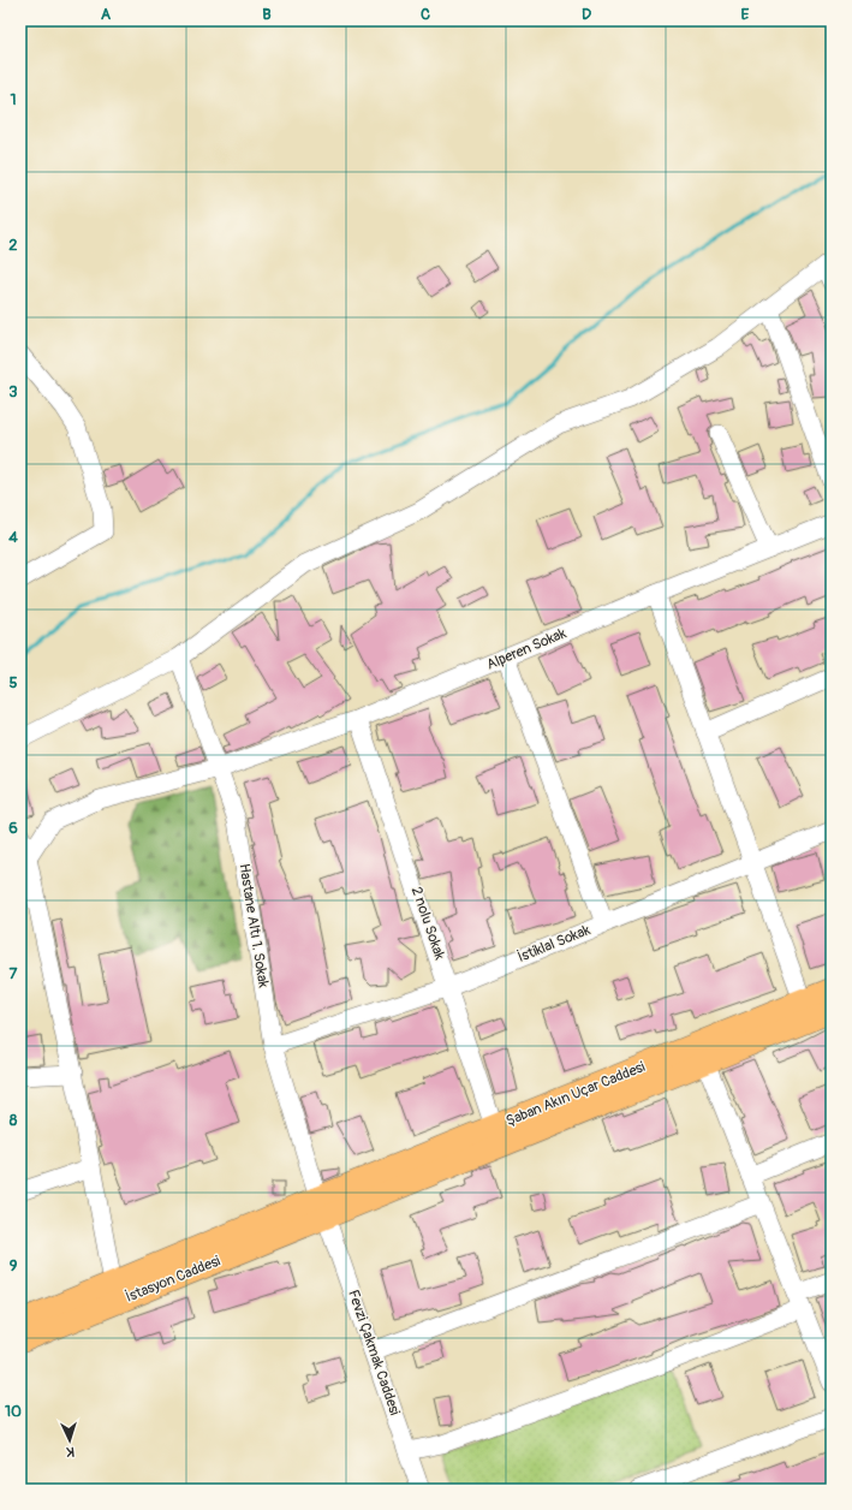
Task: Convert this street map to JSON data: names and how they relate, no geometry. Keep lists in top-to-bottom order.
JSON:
{
  "streets": {
    "main road": ["Şaban Akın Uçar Caddesi", "İstasyon Caddesi"],
    "street": [
      "Alperen Sokak",
      "2 nolu Sokak",
      "Hastane Altı 1. Sokak",
      "İstiklal Sokak",
      "Fevzi Çakmak Caddesi"
    ]
  },
  "crossings": [
    ["Alperen Sokak", "2 nolu Sokak"],
    ["Alperen Sokak", "Hastane Altı 1. Sokak"],
    ["2 nolu Sokak", "İstiklal Sokak"],
    ["2 nolu Sokak", "Şaban Akın Uçar Caddesi"],
    ["Hastane Altı 1. Sokak", "İstiklal Sokak"],
    ["Hastane Altı 1. Sokak", "Şaban Akın Uçar Caddesi"],
    ["Hastane Altı 1. Sokak", "İstasyon Caddesi"],
    ["Hastane Altı 1. Sokak", "Fevzi Çakmak Caddesi"],
    ["Şaban Akın Uçar Caddesi", "İstasyon Caddesi"],
    ["Şaban Akın Uçar Caddesi", "Fevzi Çakmak Caddesi"],
    ["İstasyon Caddesi", "Fevzi Çakmak Caddesi"]
  ],
  "north": "bottom",
  "grid": {
    "columns": [
      "A",
      "B",
      "C",
      "D",
      "E"
    ],
    "rows": [
      "1",
      "2",
      "3",
      "4",
      "5",
      "6",
      "7",
      "8",
      "9",
      "10"
    ]
  }
}
